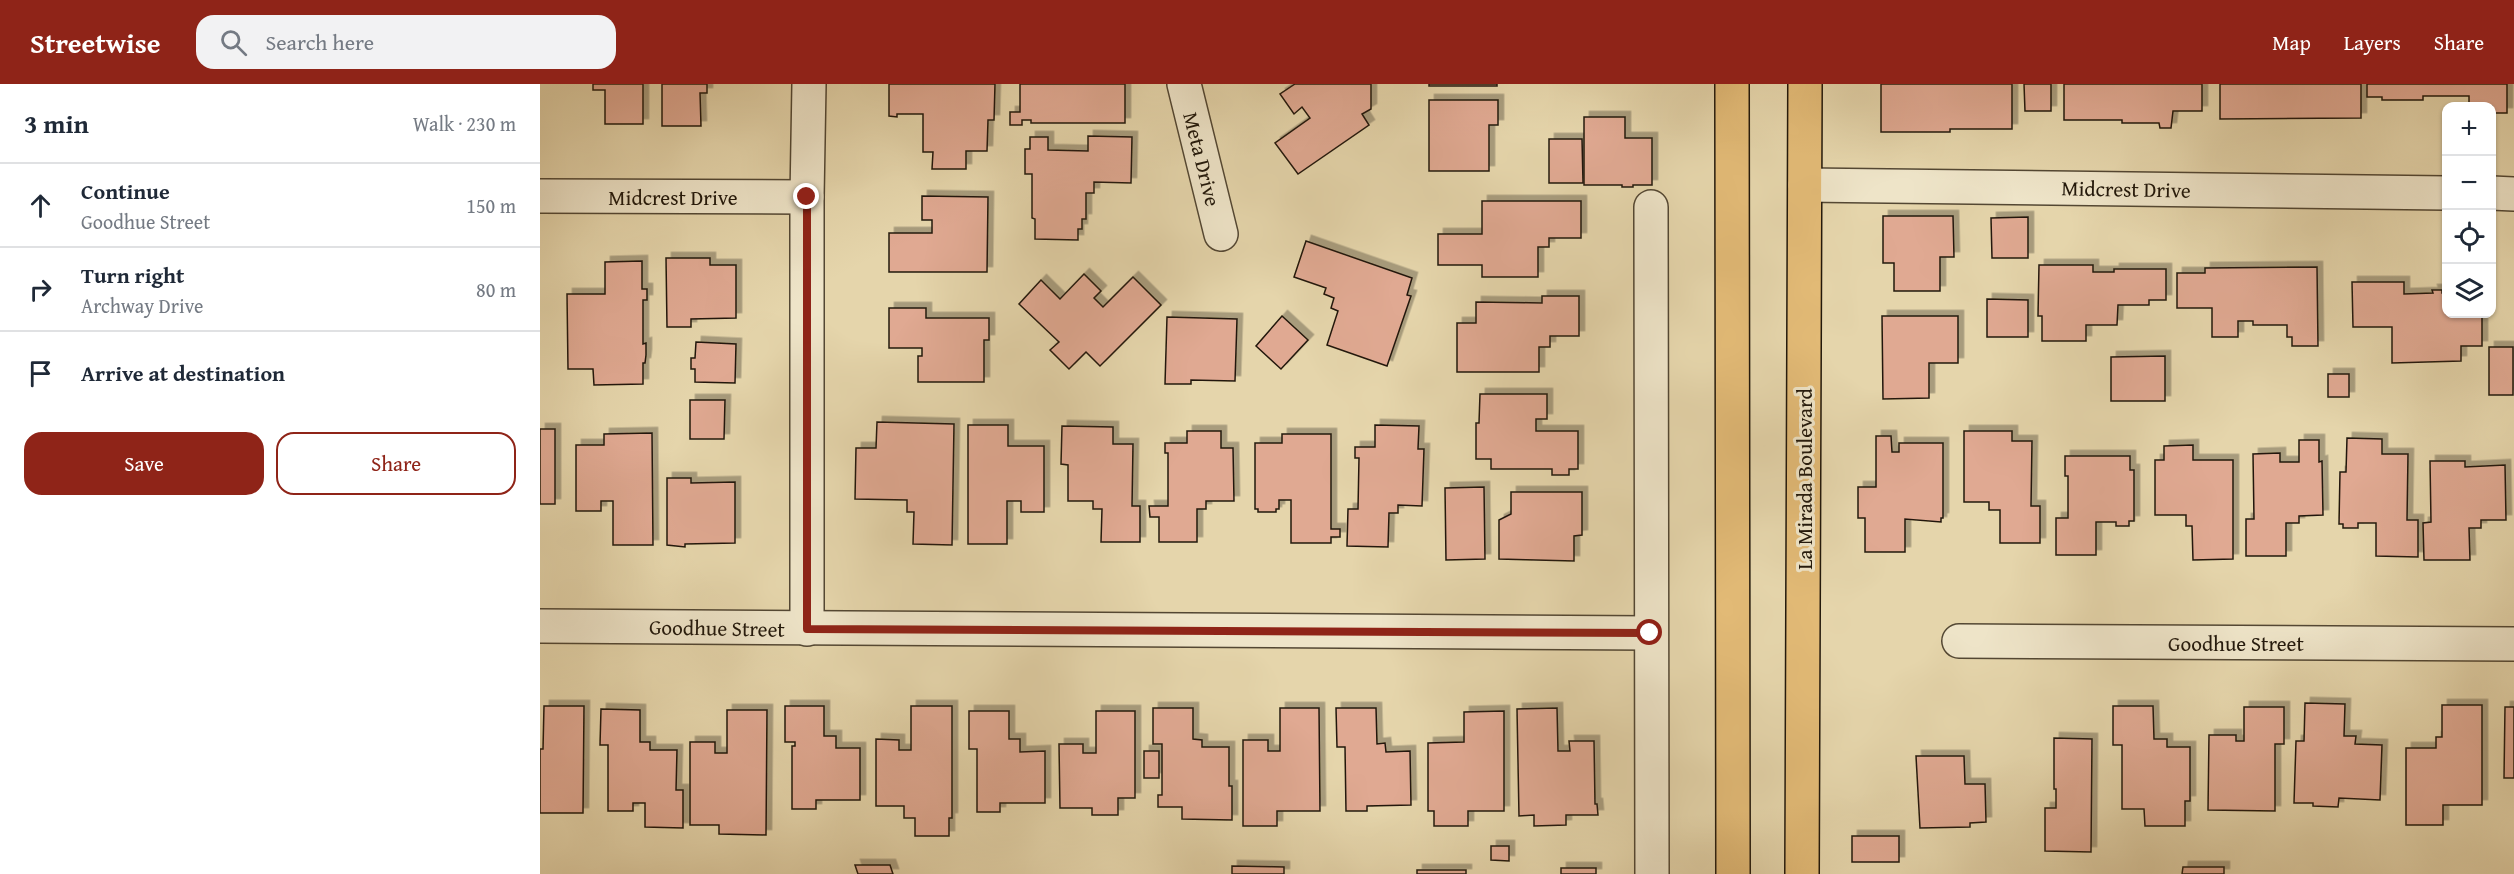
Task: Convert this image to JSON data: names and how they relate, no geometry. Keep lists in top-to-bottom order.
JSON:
{
  "streets": {
    "main road": ["La Mirada Boulevard"],
    "street": ["Meta Drive", "Midcrest Drive", "Goodhue Street"]
  },
  "crossings": [
    ["Midcrest Drive", "La Mirada Boulevard"]
  ],
  "page": {
    "header": "Streetwise",
    "search": "Search here",
    "nav": ["Map", "Layers", "Share"],
    "heading": ["3 min", "Walk · 230 m"],
    "map_buttons": ["+", "−"],
    "list": [
      ["Continue", "Goodhue Street", "150 m"],
      ["Turn right", "Archway Drive", "80 m"],
      "Arrive at destination"
    ],
    "buttons": ["Save", "Share"]
  }
}
